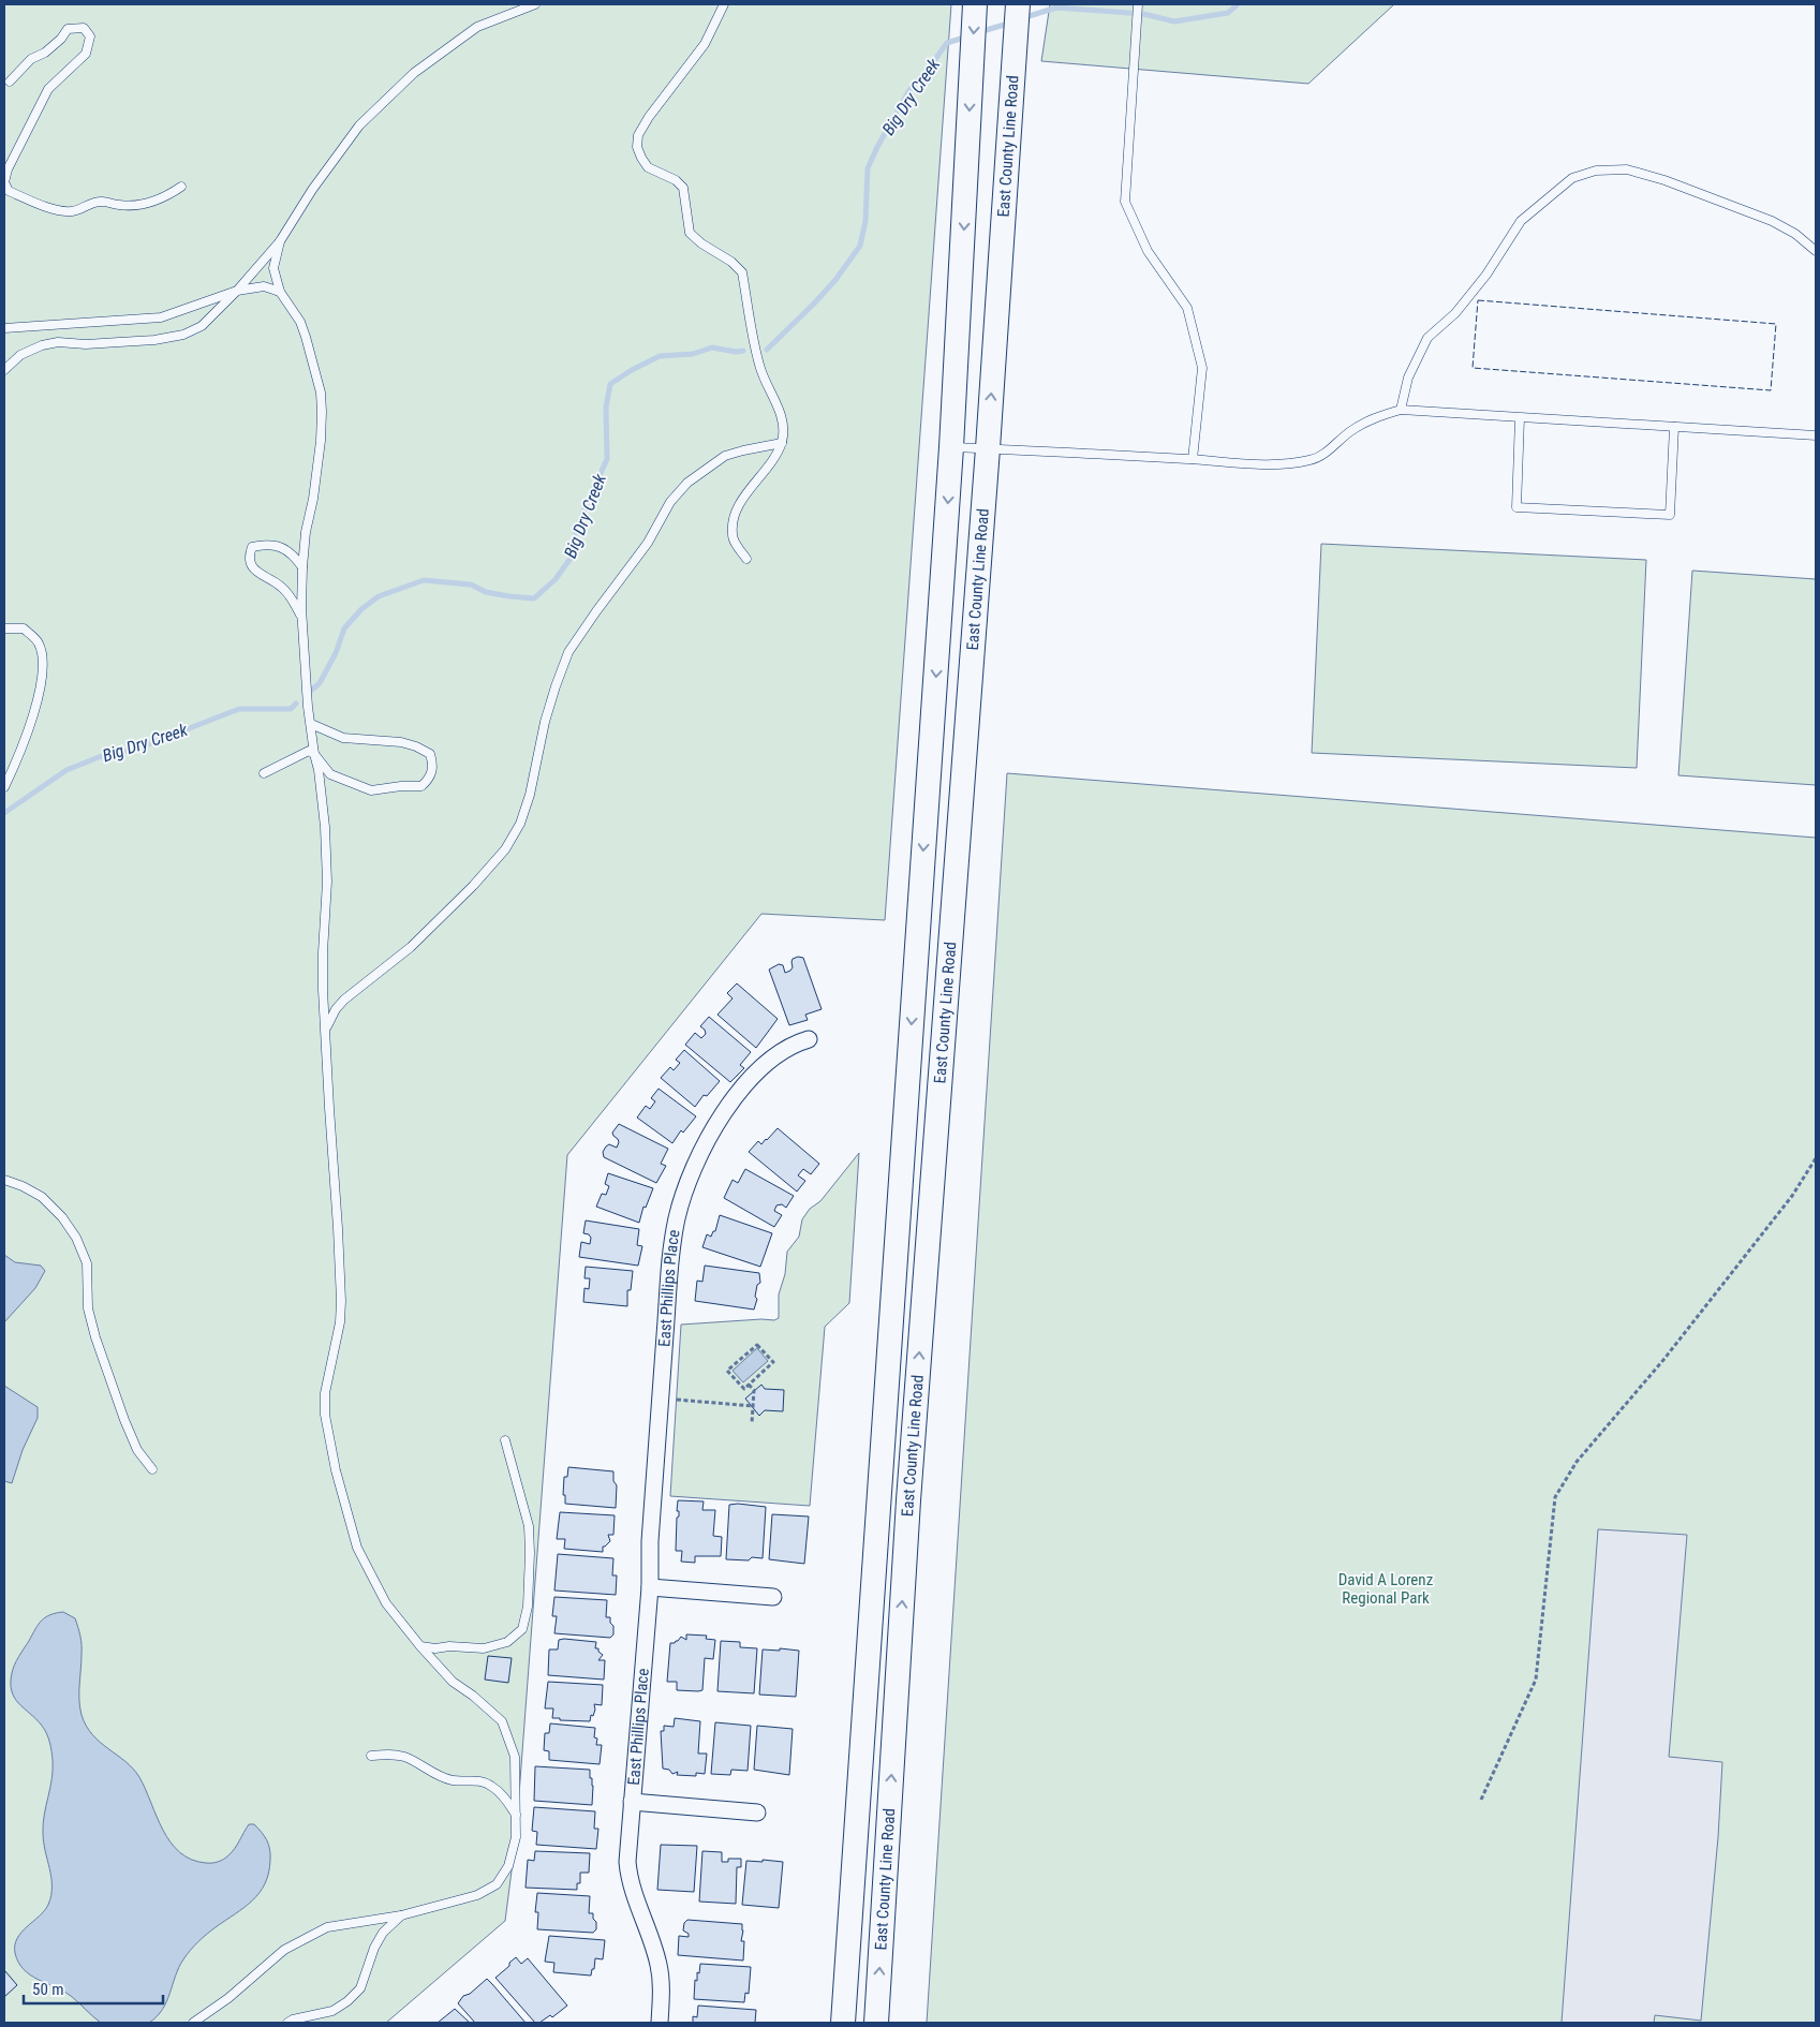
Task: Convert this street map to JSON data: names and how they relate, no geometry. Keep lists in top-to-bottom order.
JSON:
{
  "streets": {
    "main road": ["East County Line Road"],
    "street": ["East Phillips Place"]
  },
  "water": ["Big Dry Creek"],
  "parks": ["David A Lorenz Regional Park"],
  "scale_bar": "50 m"
}
